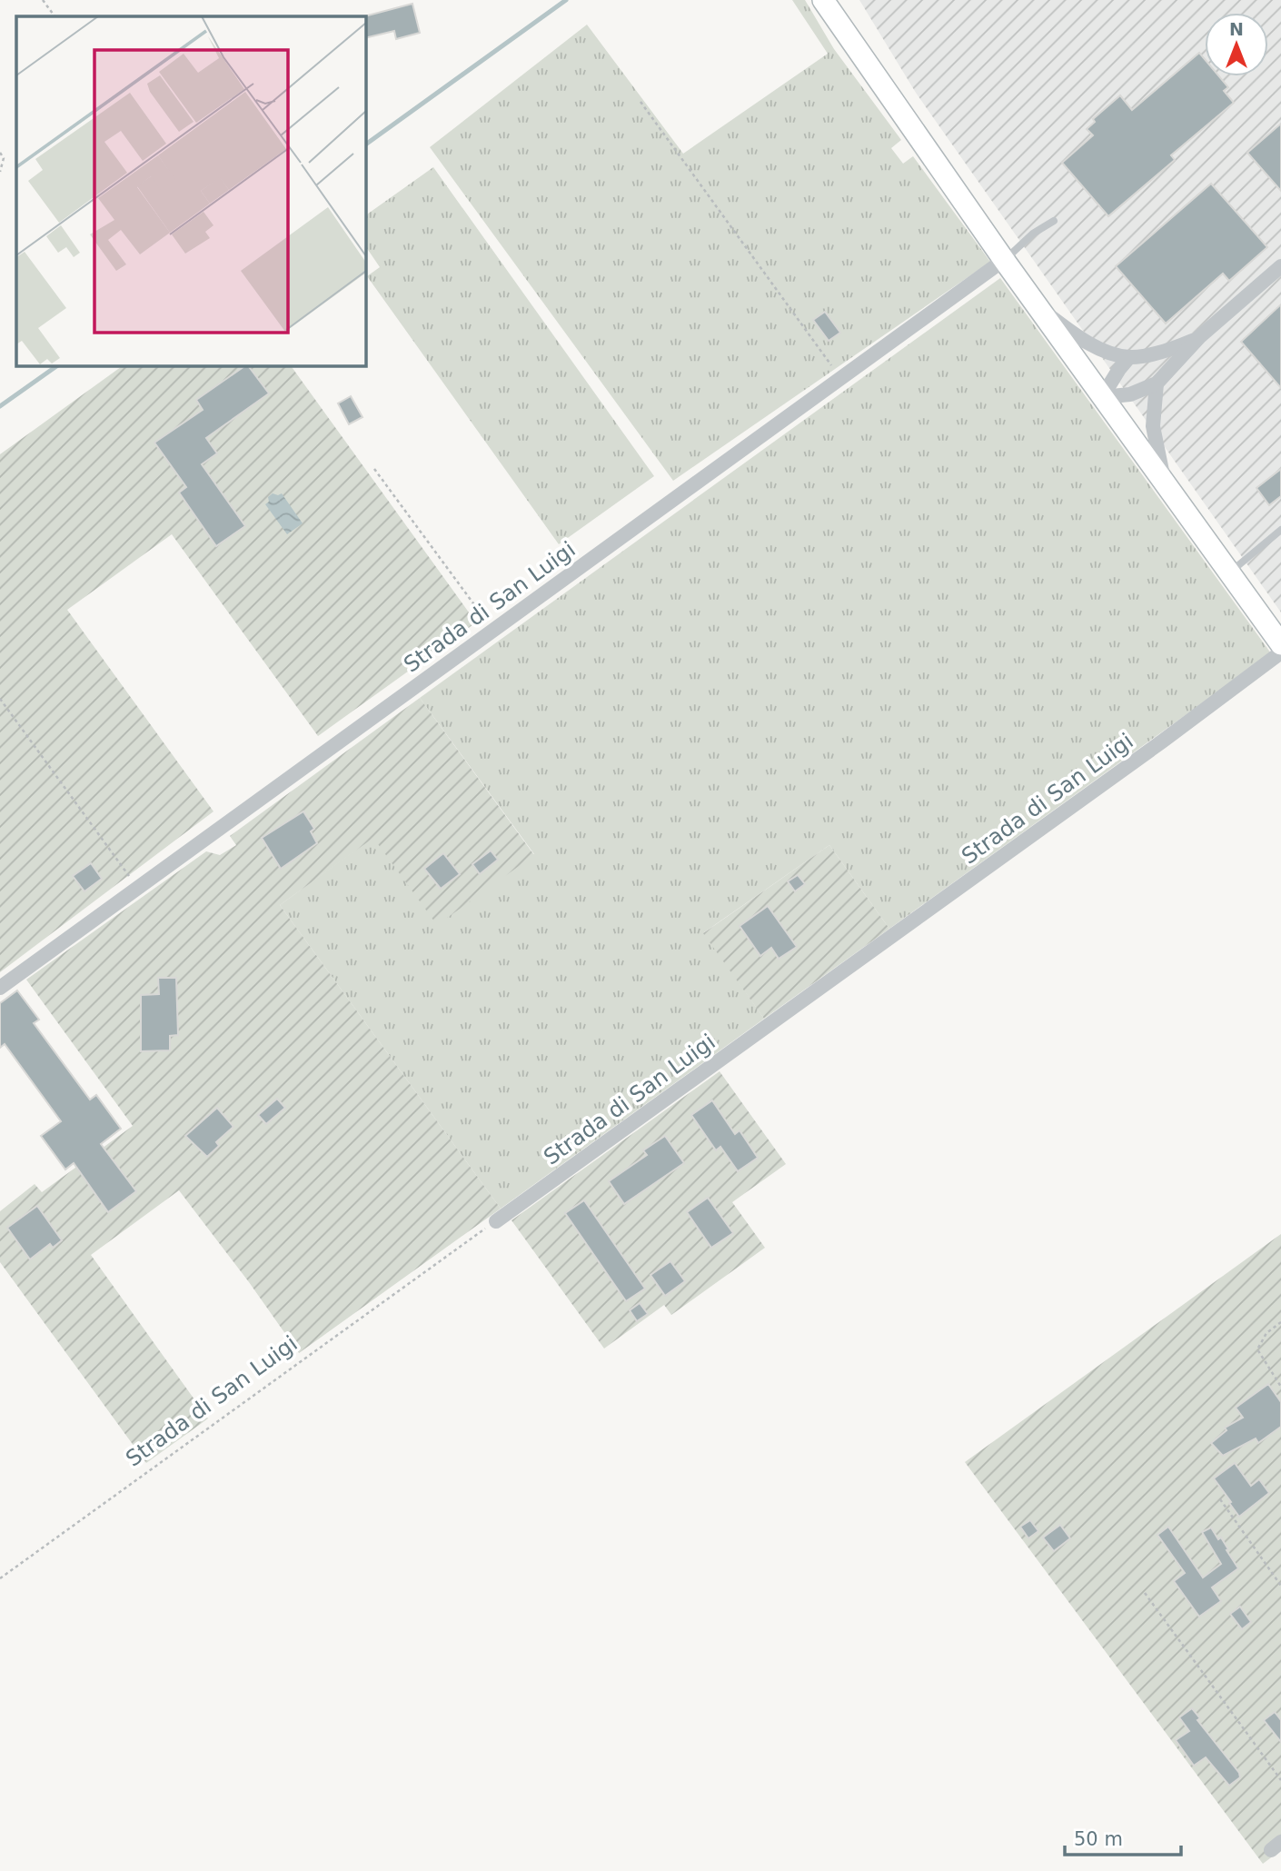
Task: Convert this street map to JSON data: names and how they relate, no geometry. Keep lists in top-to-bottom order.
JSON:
{
  "streets": {
    "street": ["Strada di San Luigi"]
  },
  "scale_bar": "50 m",
  "north": "top"
}
